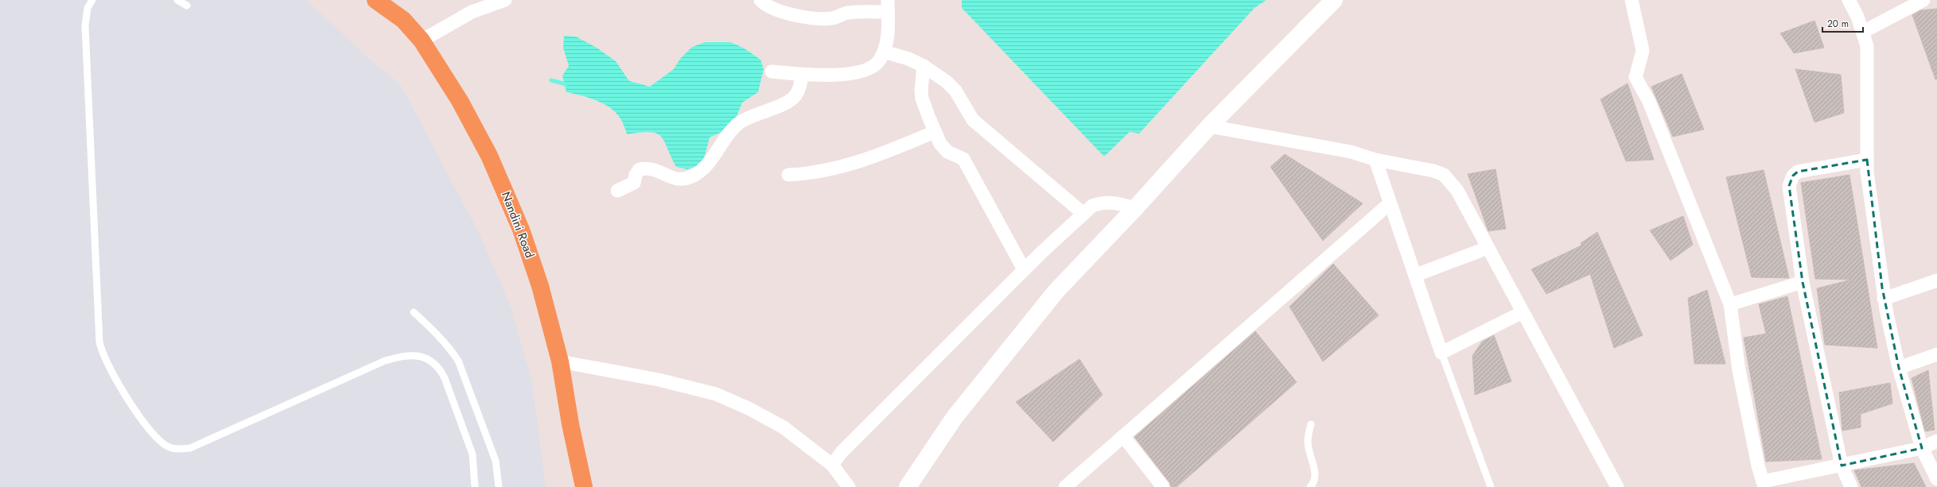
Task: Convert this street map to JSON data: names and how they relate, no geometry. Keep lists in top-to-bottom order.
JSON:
{
  "streets": {
    "main road": ["Nandini Road"]
  },
  "scale_bar": "20 m"
}
